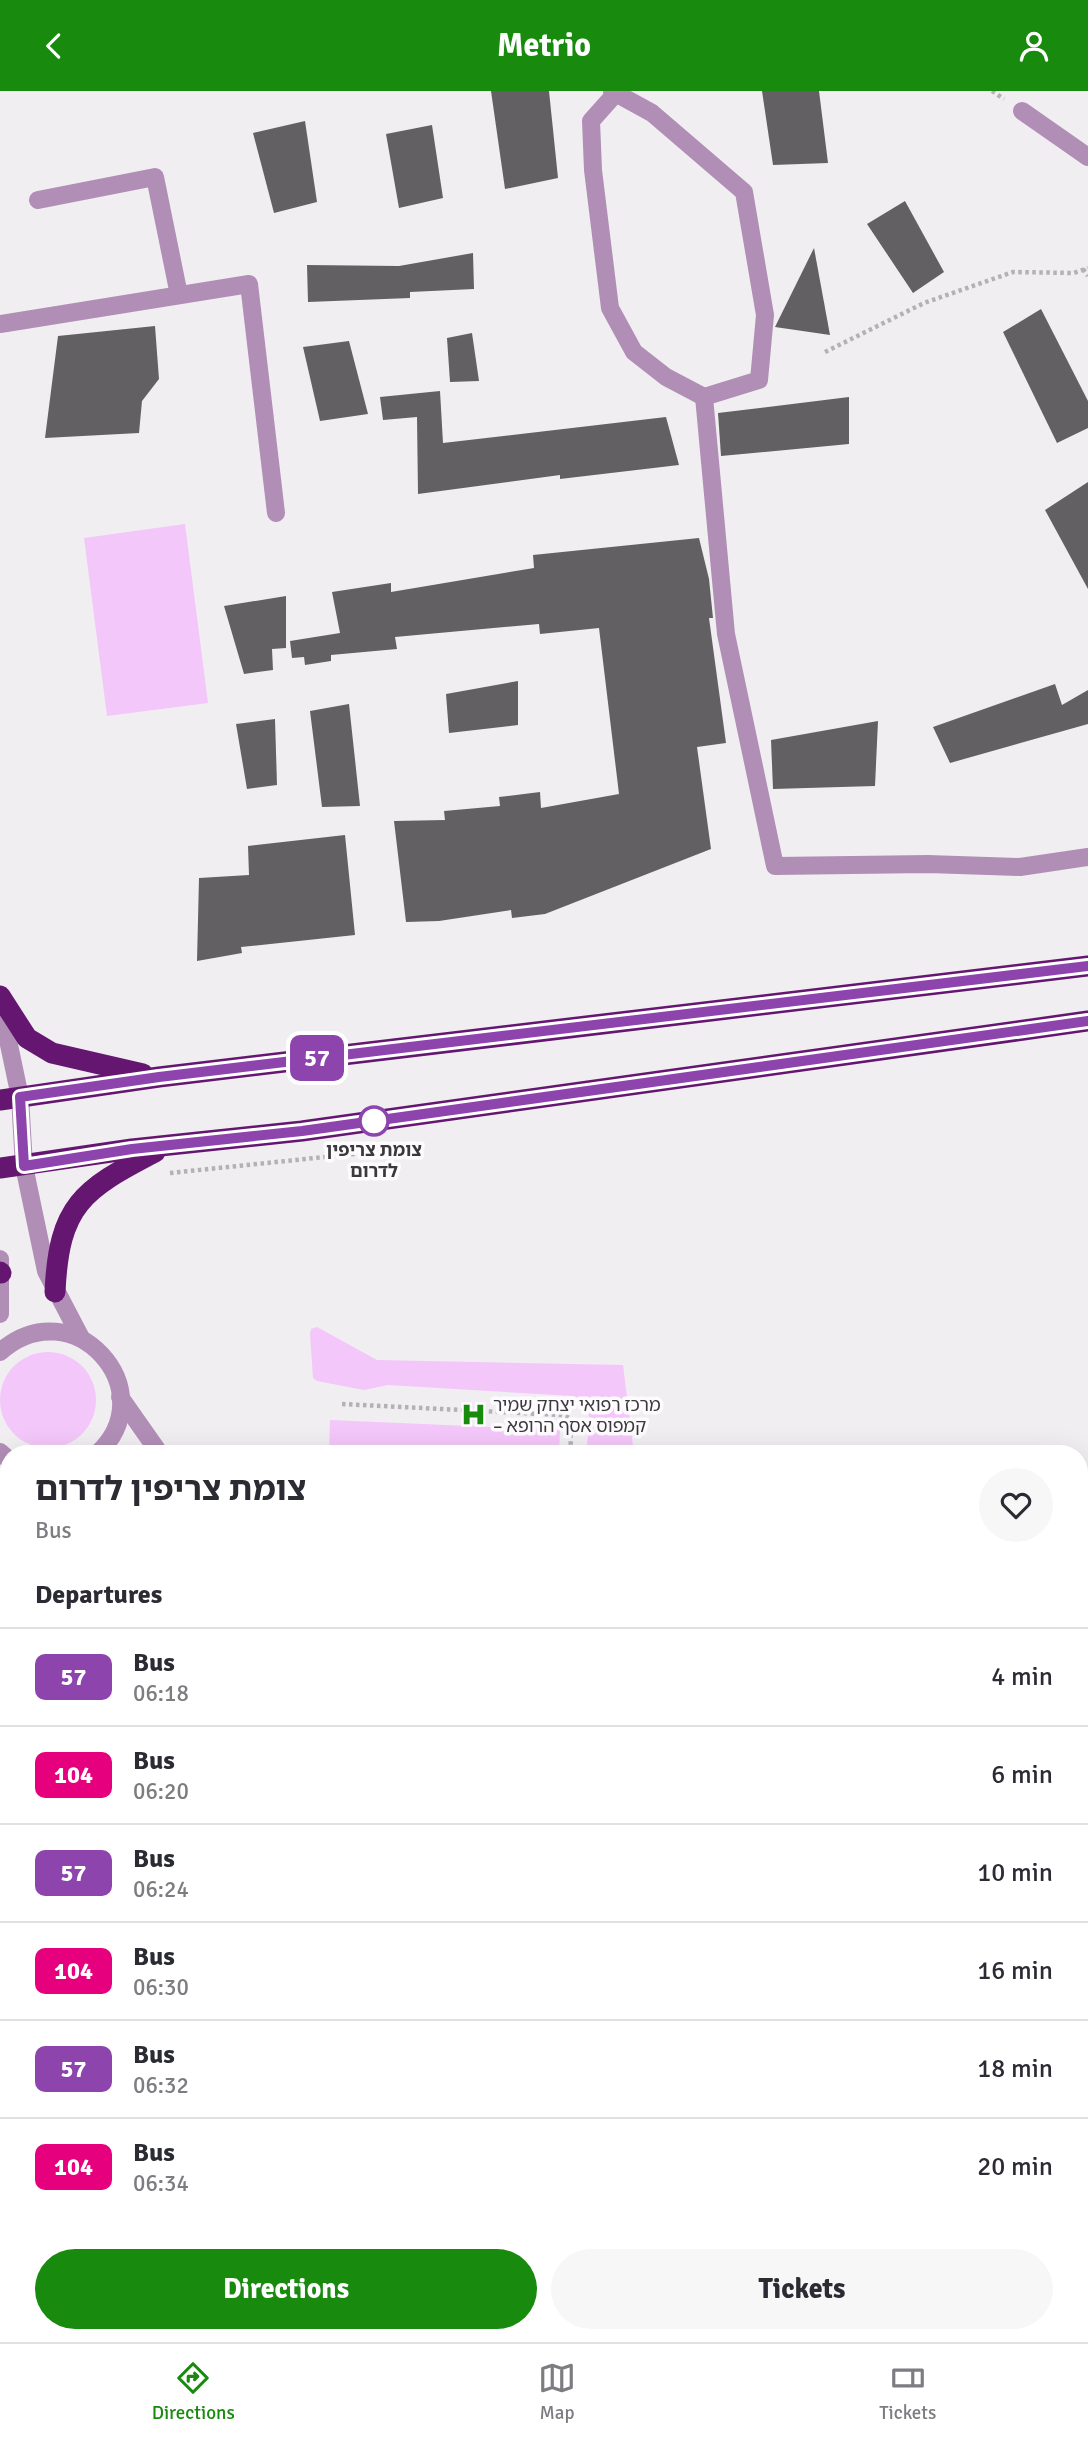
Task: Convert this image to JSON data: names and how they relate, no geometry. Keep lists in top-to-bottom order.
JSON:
{
  "places": {
    "other": ["צומת צריפין לדרום"],
    "hospital": ["מרכז רפואי יצחק שמיר – קמפוס אסף הרופא"]
  },
  "lines": ["bus line 57"],
  "page": {
    "header": "Metrio",
    "on_map": "57",
    "heading": [
      ["צומת צריפין לדרום", "Bus"],
      "Departures"
    ],
    "list": [
      {
        "mark": "57",
        "name": "Bus",
        "note": "06:18",
        "value": "4 min"
      },
      {
        "mark": "104",
        "name": "Bus",
        "note": "06:20",
        "value": "6 min"
      },
      {
        "mark": "57",
        "name": "Bus",
        "note": "06:24",
        "value": "10 min"
      },
      {
        "mark": "104",
        "name": "Bus",
        "note": "06:30",
        "value": "16 min"
      },
      {
        "mark": "57",
        "name": "Bus",
        "note": "06:32",
        "value": "18 min"
      },
      {
        "mark": "104",
        "name": "Bus",
        "note": "06:34",
        "value": "20 min"
      }
    ],
    "buttons": ["Directions", "Tickets"],
    "tabs": ["Directions", "Map", "Tickets"]
  }
}
